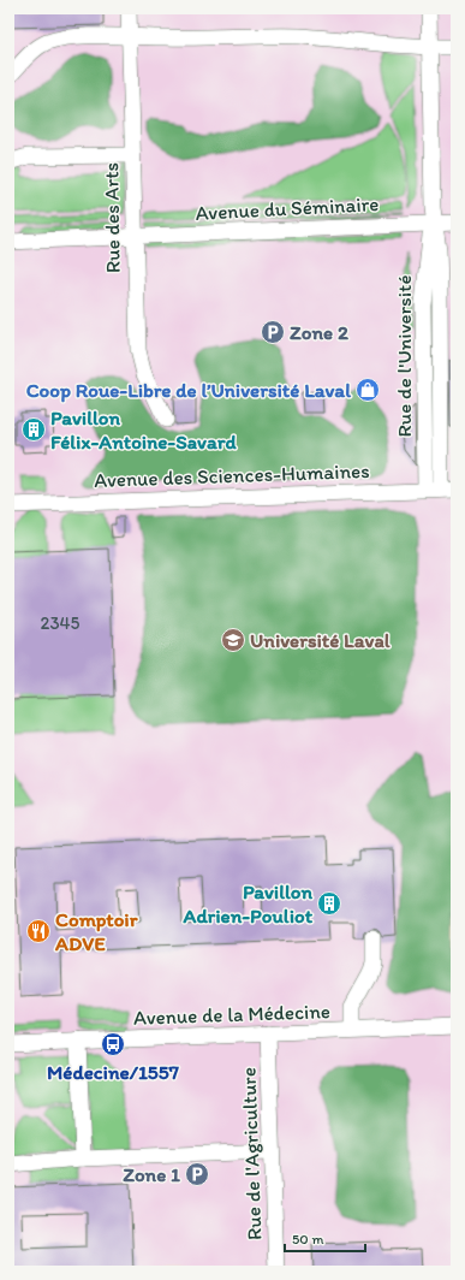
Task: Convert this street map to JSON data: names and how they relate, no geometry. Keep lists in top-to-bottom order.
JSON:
{
  "streets": {
    "street": [
      "Avenue du Séminaire",
      "Rue des Arts",
      "Rue de l'Université",
      "Avenue des Sciences-Humaines",
      "Avenue de la Médecine",
      "Rue de l'Agriculture"
    ]
  },
  "crossings": [
    ["Avenue du Séminaire", "Rue des Arts"],
    ["Avenue du Séminaire", "Rue de l'Université"],
    ["Rue de l'Université", "Avenue des Sciences-Humaines"],
    ["Avenue de la Médecine", "Rue de l'Agriculture"]
  ],
  "places": {
    "parking": ["Zone 2", "Zone 1"],
    "shop": ["Coop Roue-Libre de l’Université Laval"],
    "building": ["Pavillon Félix-Antoine-Savard", "Pavillon Adrien-Pouliot"],
    "school or university": ["Université Laval"],
    "restaurant": ["Comptoir ADVE"],
    "bus stop": ["Médecine/1557"]
  },
  "house_numbers": ["2345"],
  "scale_bar": "50 m"
}
